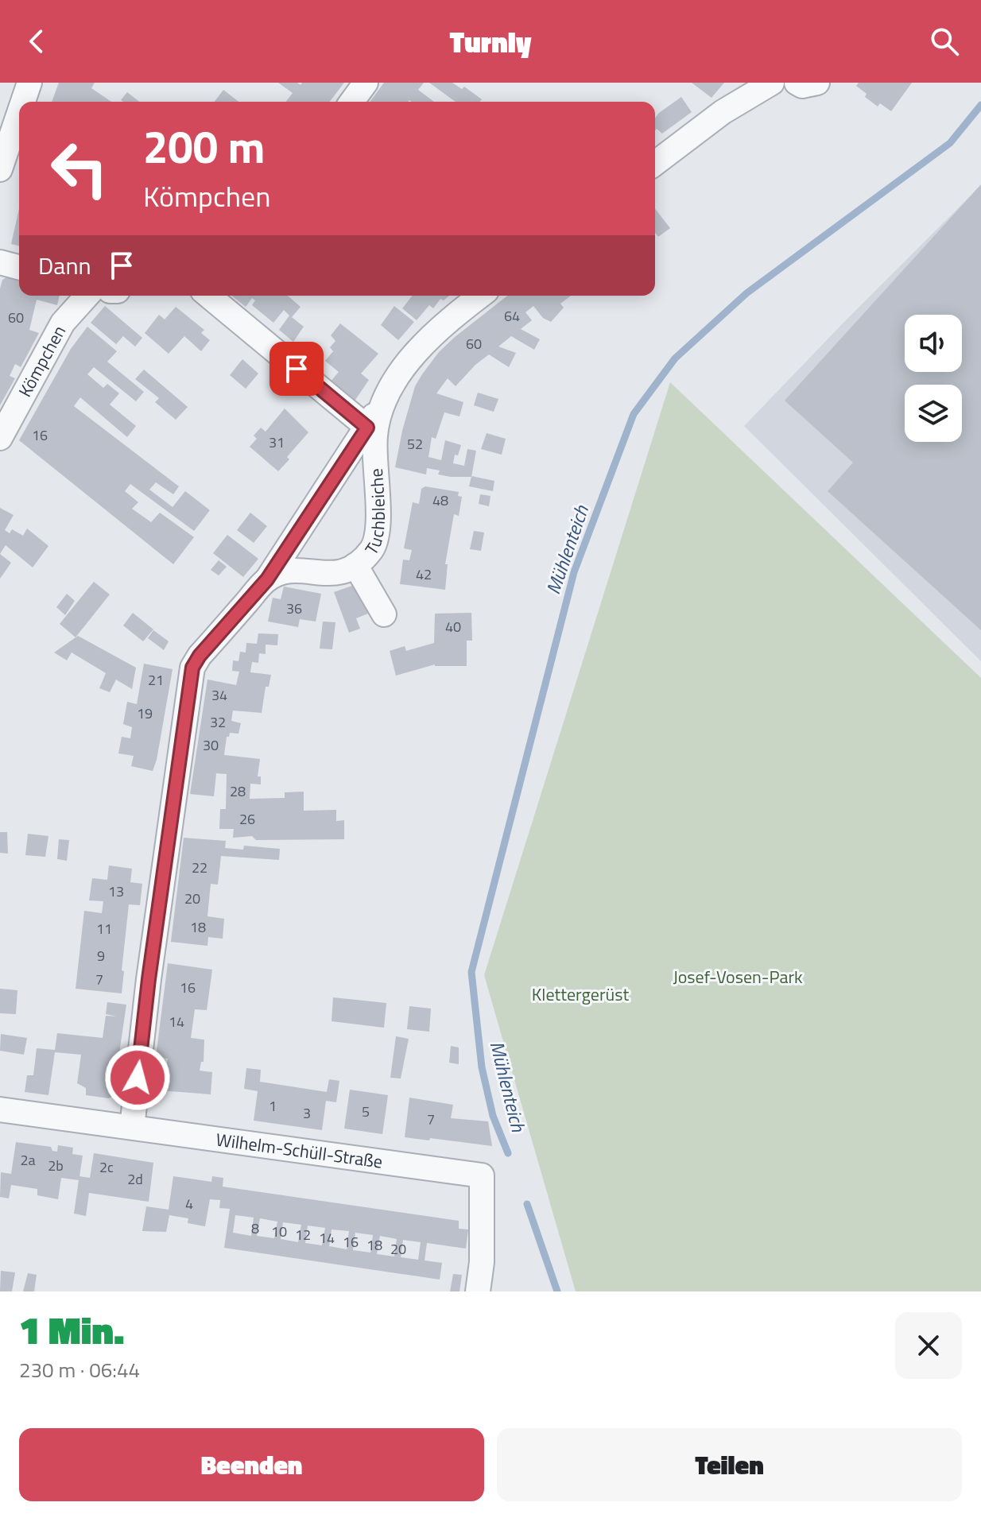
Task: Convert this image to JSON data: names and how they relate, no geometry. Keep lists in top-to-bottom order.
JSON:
{
  "streets": {
    "street": ["Kömpchen", "Tuchbleiche", "Wilhelm-Schüll-Straße"]
  },
  "crossings": [
    ["Tuchbleiche", "Wilhelm-Schüll-Straße"]
  ],
  "water": ["Mühlenteich"],
  "parks": ["Josef-Vosen-Park", "Klettergerüst"],
  "house_numbers": [
    "64",
    "60",
    "60",
    "16",
    "31",
    "52",
    "48",
    "42",
    "36",
    "40",
    "21",
    "34",
    "19",
    "32",
    "30",
    "28",
    "26",
    "22",
    "13",
    "20",
    "18",
    "11",
    "9",
    "7",
    "16",
    "14",
    "1",
    "5",
    "3",
    "7",
    "2a",
    "2b",
    "2c",
    "2d",
    "4",
    "8",
    "10",
    "12",
    "14",
    "16",
    "18",
    "20"
  ],
  "page": {
    "header": "Turnly",
    "turn": ["200 m", "Kömpchen"],
    "then": "Dann",
    "heading": ["1 Min.", "230 m · 06:44"],
    "buttons": ["Beenden", "Teilen"]
  }
}
